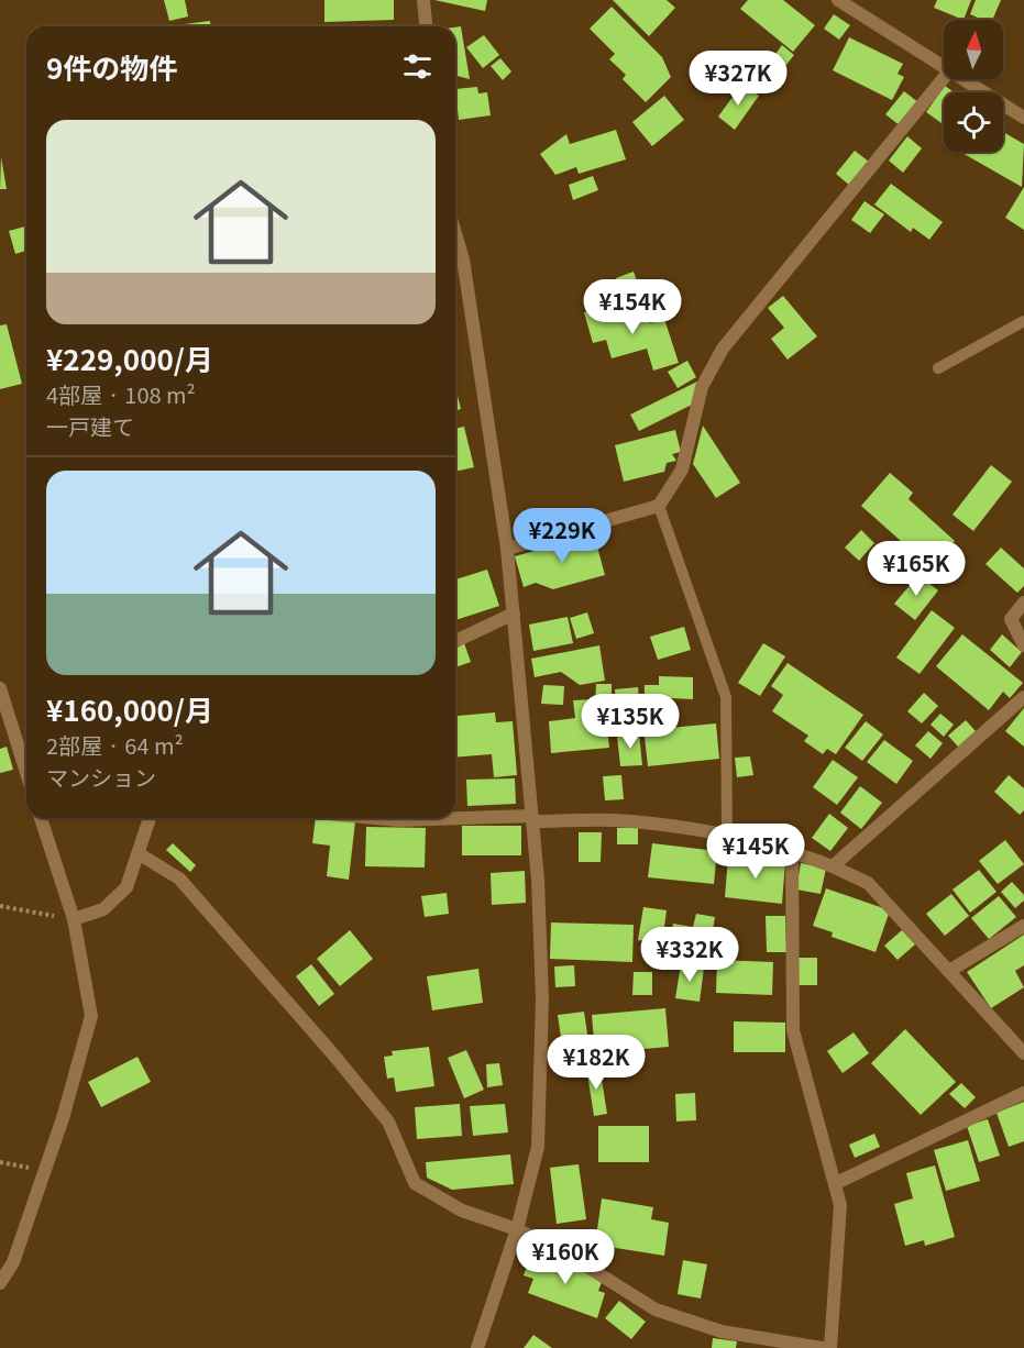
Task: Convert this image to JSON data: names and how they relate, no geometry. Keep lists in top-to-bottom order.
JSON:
{
  "north": "top",
  "page": {
    "heading": "9件の物件",
    "price": [
      "¥327K",
      "¥154K",
      "¥229K",
      "¥165K",
      "¥135K",
      "¥145K",
      "¥332K",
      "¥182K",
      "¥160K"
    ],
    "list": [
      {
        "name": "¥229,000/月",
        "note": "4部屋 · 108 m² · 一戸建て"
      },
      {
        "name": "¥160,000/月",
        "note": "2部屋 · 64 m² · マンション"
      }
    ]
  }
}
